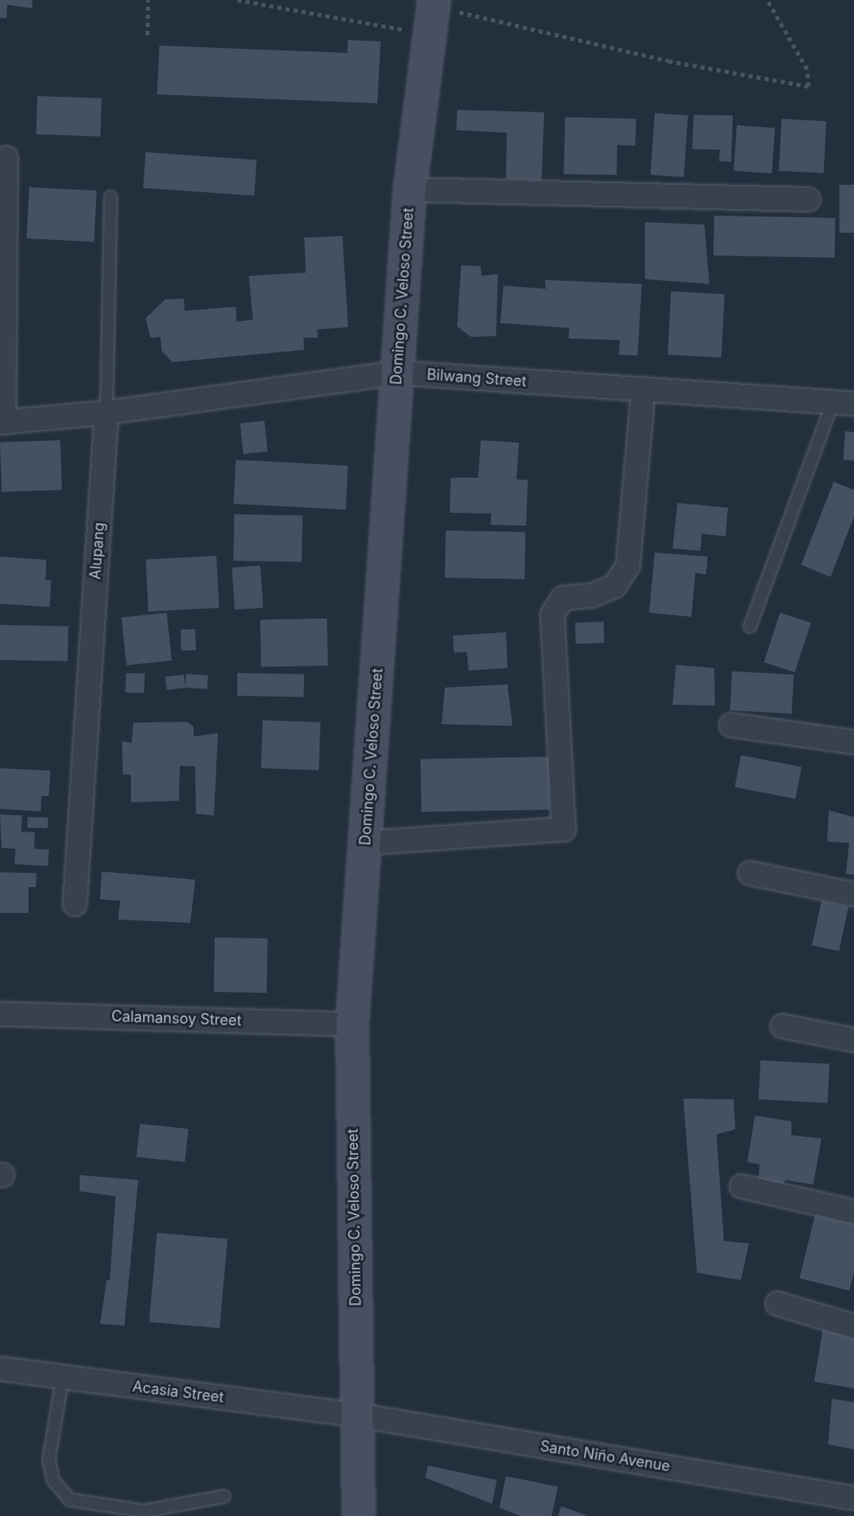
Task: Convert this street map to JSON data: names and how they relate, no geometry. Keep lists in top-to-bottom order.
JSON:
{
  "streets": {
    "main road": ["Domingo C. Veloso Street"],
    "street": [
      "Bilwang Street",
      "Alupang",
      "Calamansoy Street",
      "Acasia Street",
      "Santo Niño Avenue"
    ]
  },
  "crossings": [
    ["Domingo C. Veloso Street", "Bilwang Street"],
    ["Domingo C. Veloso Street", "Calamansoy Street"],
    ["Domingo C. Veloso Street", "Acasia Street"],
    ["Domingo C. Veloso Street", "Santo Niño Avenue"],
    ["Bilwang Street", "Alupang"],
    ["Acasia Street", "Santo Niño Avenue"]
  ]
}
